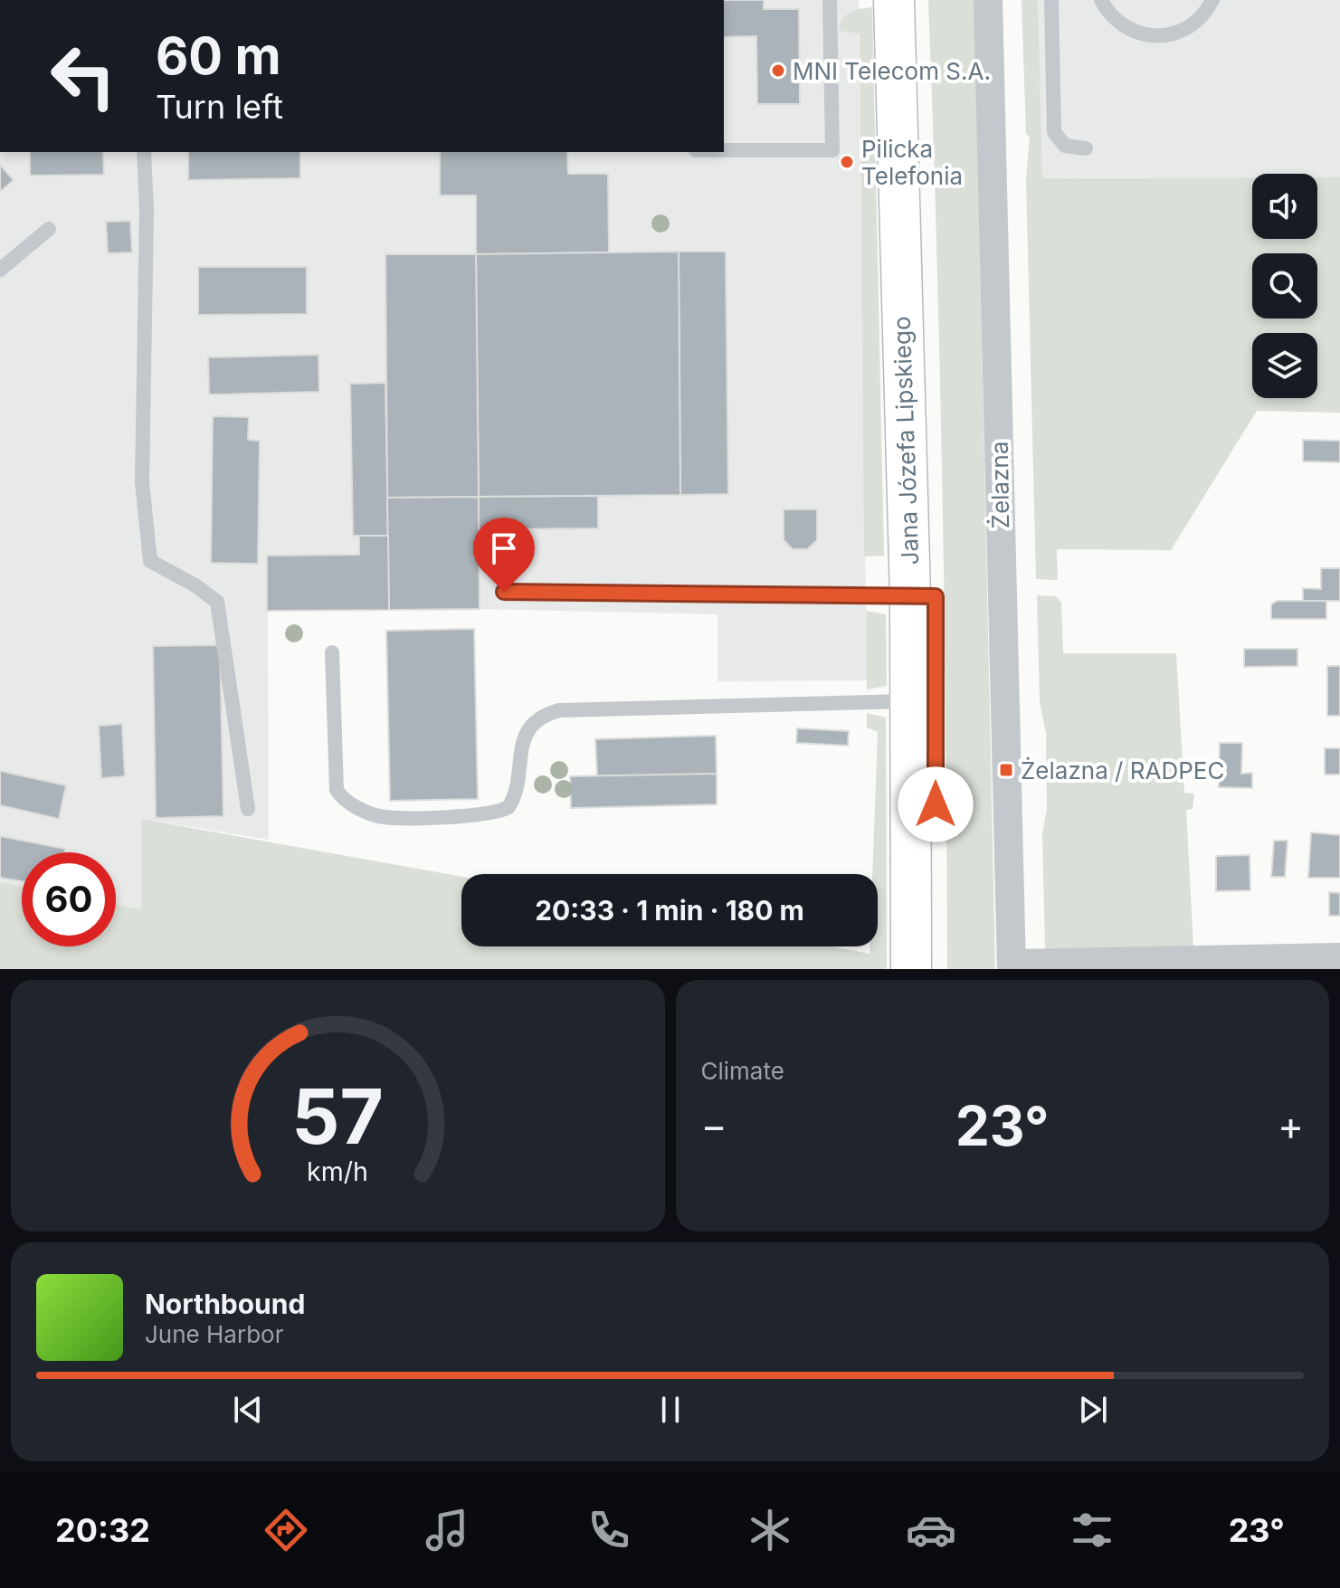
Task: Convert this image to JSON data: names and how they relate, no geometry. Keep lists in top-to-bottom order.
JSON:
{
  "streets": {
    "main road": ["Jana Józefa Lipskiego"],
    "street": ["Żelazna"]
  },
  "places": {
    "other": ["MNI Telecom S.A.", "Pilicka Telefonia"],
    "transit": ["Żelazna / RADPEC"]
  },
  "page": {
    "turn": ["60 m", "Turn left"],
    "limit": "60",
    "trip": "20:33 · 1 min · 180 m",
    "tile": "Climate",
    "heat": ["−", "23°", "+"],
    "song": ["Northbound", "June Harbor"],
    "tabs": ["20:32", "23°"],
    "gauge": ["57", "km/h"]
  }
}
